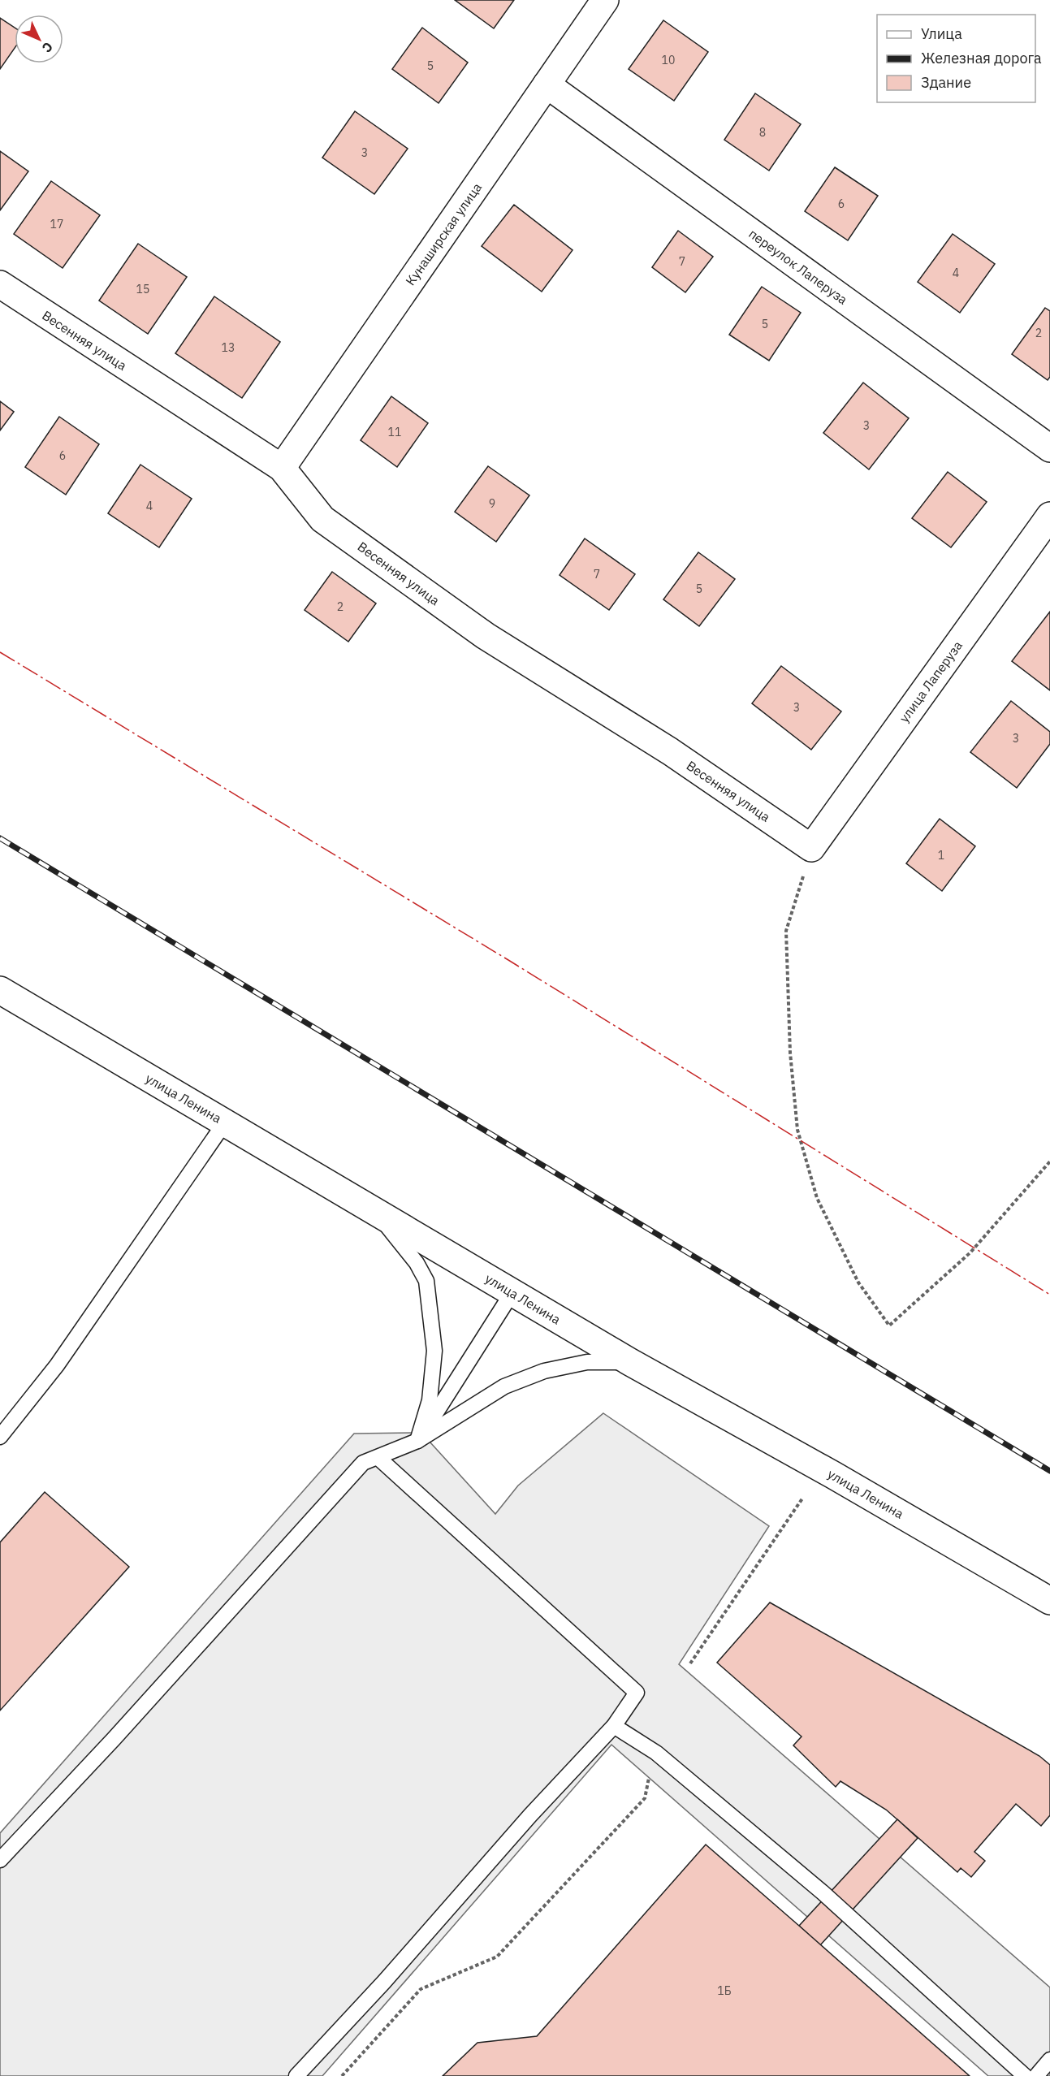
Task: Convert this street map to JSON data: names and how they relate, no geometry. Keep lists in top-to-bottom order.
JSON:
{
  "streets": {
    "street": [
      "Кунаширская улица",
      "переулок Лаперуза",
      "Весенняя улица",
      "улица Лаперуза",
      "улица Ленина"
    ]
  },
  "crossings": [
    ["Кунаширская улица", "переулок Лаперуза"],
    ["Кунаширская улица", "Весенняя улица"],
    ["Весенняя улица", "улица Лаперуза"]
  ],
  "house_numbers": [
    "10",
    "5",
    "8",
    "3",
    "6",
    "17",
    "7",
    "4",
    "15",
    "5",
    "2",
    "13",
    "3",
    "11",
    "6",
    "9",
    "4",
    "7",
    "5",
    "2",
    "3",
    "3",
    "1",
    "1Б"
  ],
  "legend": ["Улица", "Железная дорога", "Здание"],
  "north": "bottom right"
}
